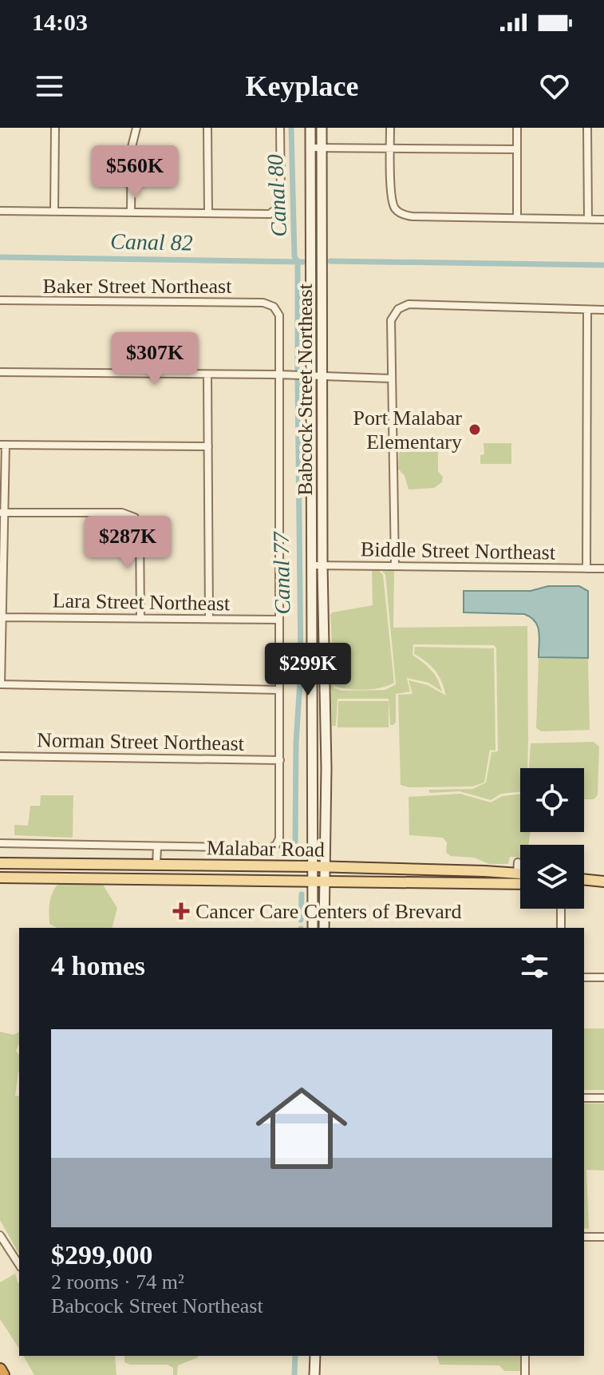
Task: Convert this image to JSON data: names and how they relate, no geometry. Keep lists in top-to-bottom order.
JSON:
{
  "streets": {
    "main road": ["Babcock Street Northeast", "Malabar Road"],
    "street": [
      "Baker Street Northeast",
      "Biddle Street Northeast",
      "Lara Street Northeast",
      "Norman Street Northeast"
    ]
  },
  "crossings": [
    ["Babcock Street Northeast", "Biddle Street Northeast"],
    ["Babcock Street Northeast", "Malabar Road"]
  ],
  "water": ["Canal 80", "Canal 82", "Canal 77"],
  "places": {
    "other": ["Port Malabar Elementary"],
    "health": ["Cancer Care Centers of Brevard"]
  },
  "page": {
    "status": "14:03",
    "header": "Keyplace",
    "price": [
      "$560K",
      "$307K",
      "$287K",
      "$299K"
    ],
    "heading": "4 homes",
    "list": [
      {
        "name": "$299,000",
        "note": "2 rooms · 74 m² · Babcock Street Northeast"
      }
    ]
  }
}
